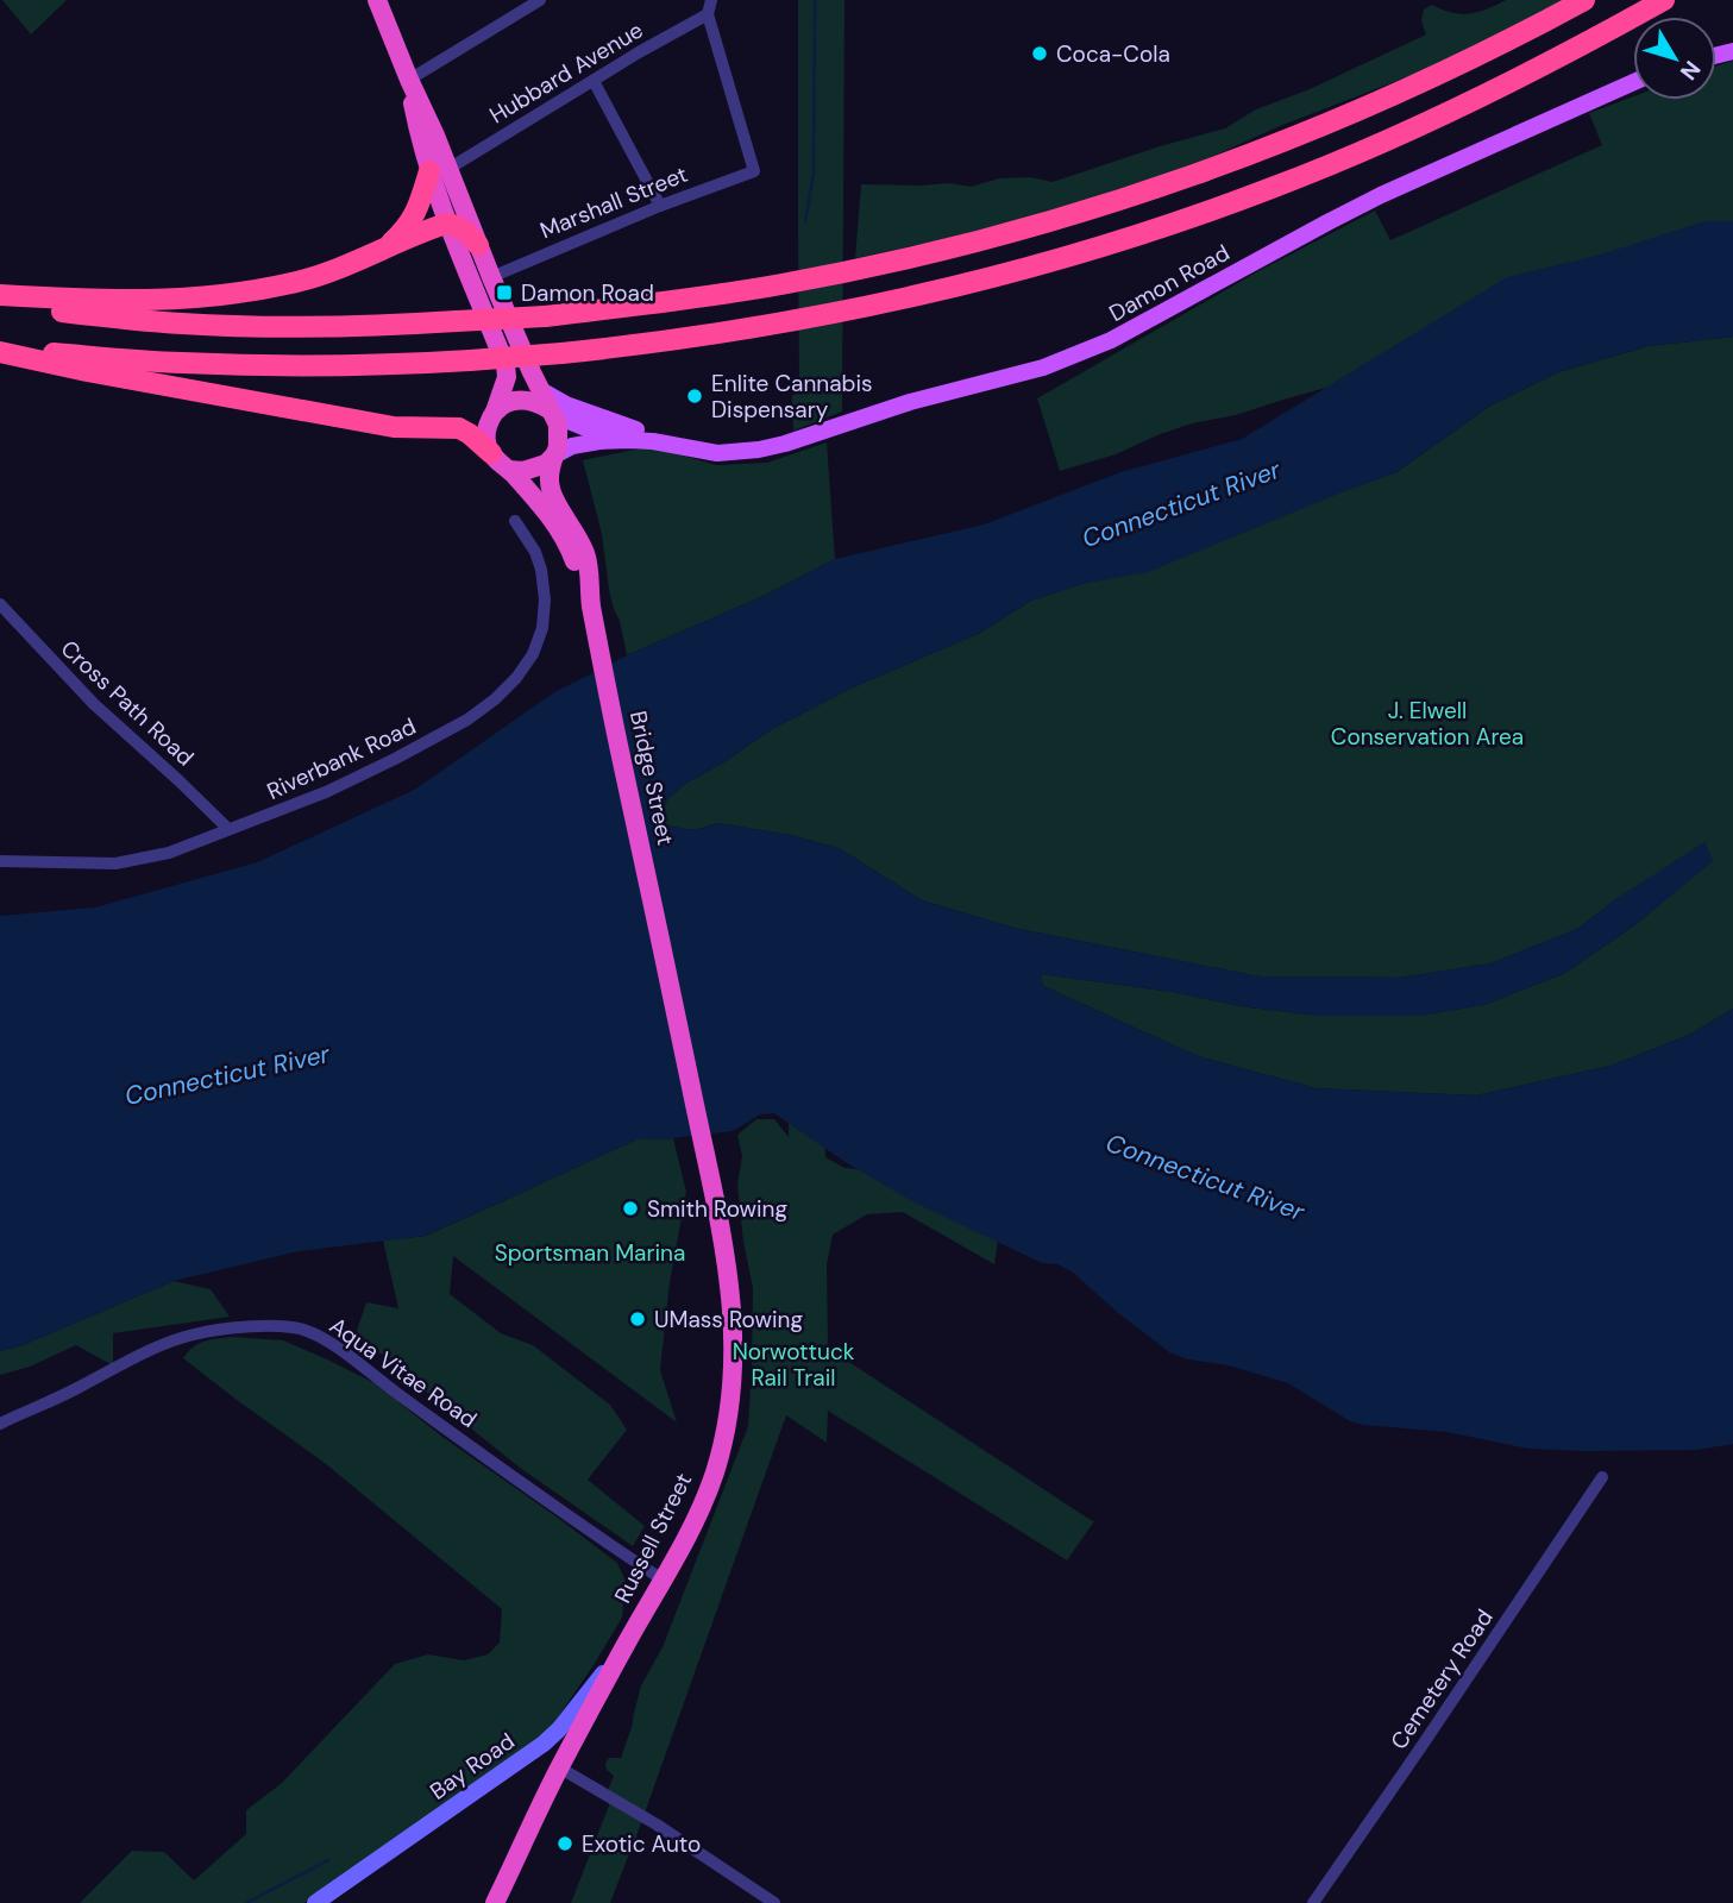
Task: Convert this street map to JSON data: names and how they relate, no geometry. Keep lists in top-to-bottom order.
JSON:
{
  "streets": {
    "highway": ["Bridge Street", "Russell Street"],
    "main road": ["Damon Road", "Bay Road"],
    "street": [
      "Hubbard Avenue",
      "Marshall Street",
      "Cross Path Road",
      "Riverbank Road",
      "Aqua Vitae Road",
      "Cemetery Road"
    ]
  },
  "crossings": [
    ["Hubbard Avenue", "Marshall Street"],
    ["Damon Road", "Bridge Street"],
    ["Cross Path Road", "Riverbank Road"],
    ["Bridge Street", "Russell Street"],
    ["Aqua Vitae Road", "Russell Street"],
    ["Russell Street", "Bay Road"]
  ],
  "water": ["Connecticut River"],
  "parks": ["J. Elwell Conservation Area", "Sportsman Marina", "Norwottuck Rail Trail"],
  "places": {
    "other": [
      "Coca-Cola",
      "Enlite Cannabis Dispensary",
      "Smith Rowing",
      "UMass Rowing",
      "Exotic Auto"
    ],
    "transit": ["Damon Road"]
  },
  "north": "bottom right"
}
